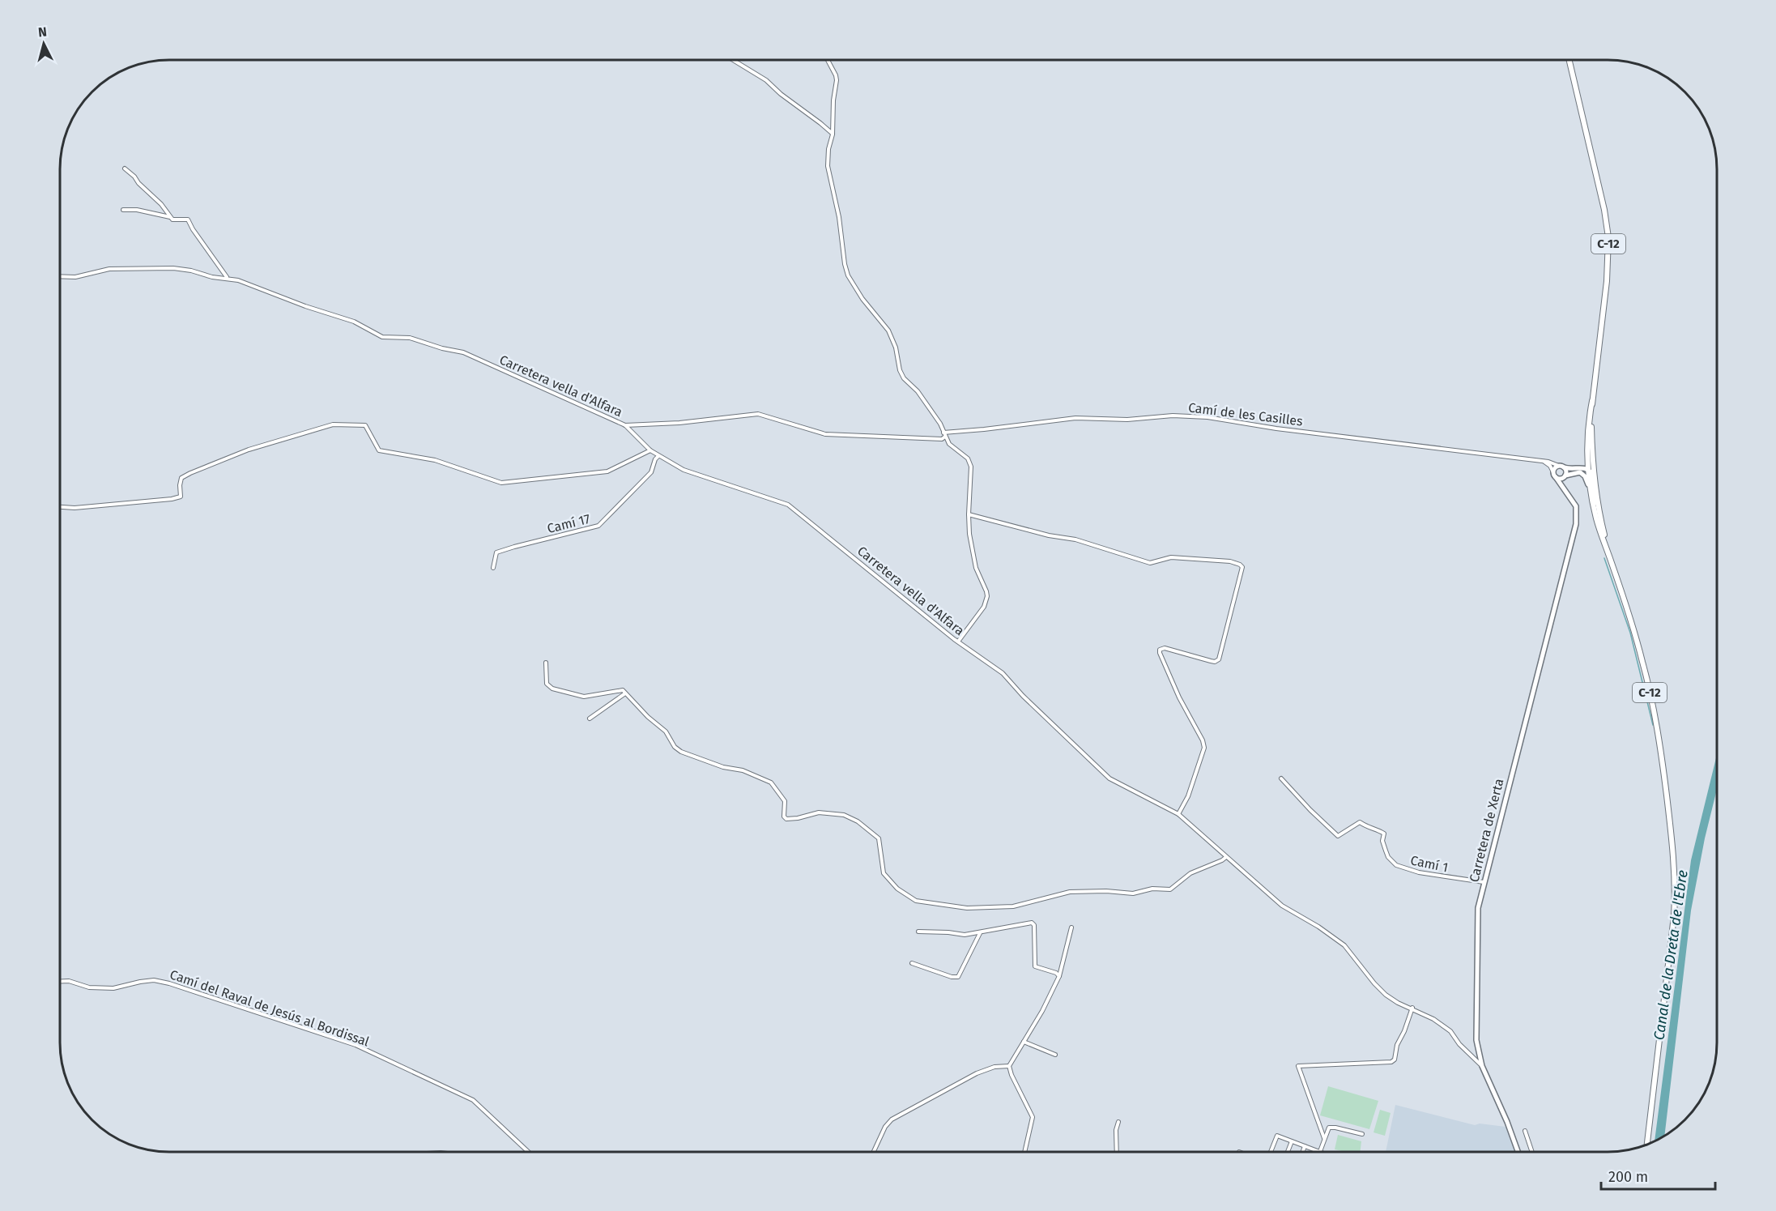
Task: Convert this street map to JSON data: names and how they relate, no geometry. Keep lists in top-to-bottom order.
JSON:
{
  "streets": {
    "main road": ["C-12", "Carretera de Xerta"],
    "street": [
      "Carretera vella d'Alfara",
      "Camí de les Casilles",
      "Camí 17",
      "Camí 1",
      "Camí del Raval de Jesús al Bordissal"
    ]
  },
  "crossings": [
    ["Carretera vella d'Alfara", "Camí de les Casilles"],
    ["Carretera vella d'Alfara", "Camí 17"],
    ["Carretera vella d'Alfara", "Carretera de Xerta"],
    ["Carretera de Xerta", "Camí 1"]
  ],
  "water": ["Canal de la Dreta de l'Ebre"],
  "scale_bar": "200 m",
  "north": "top"
}
